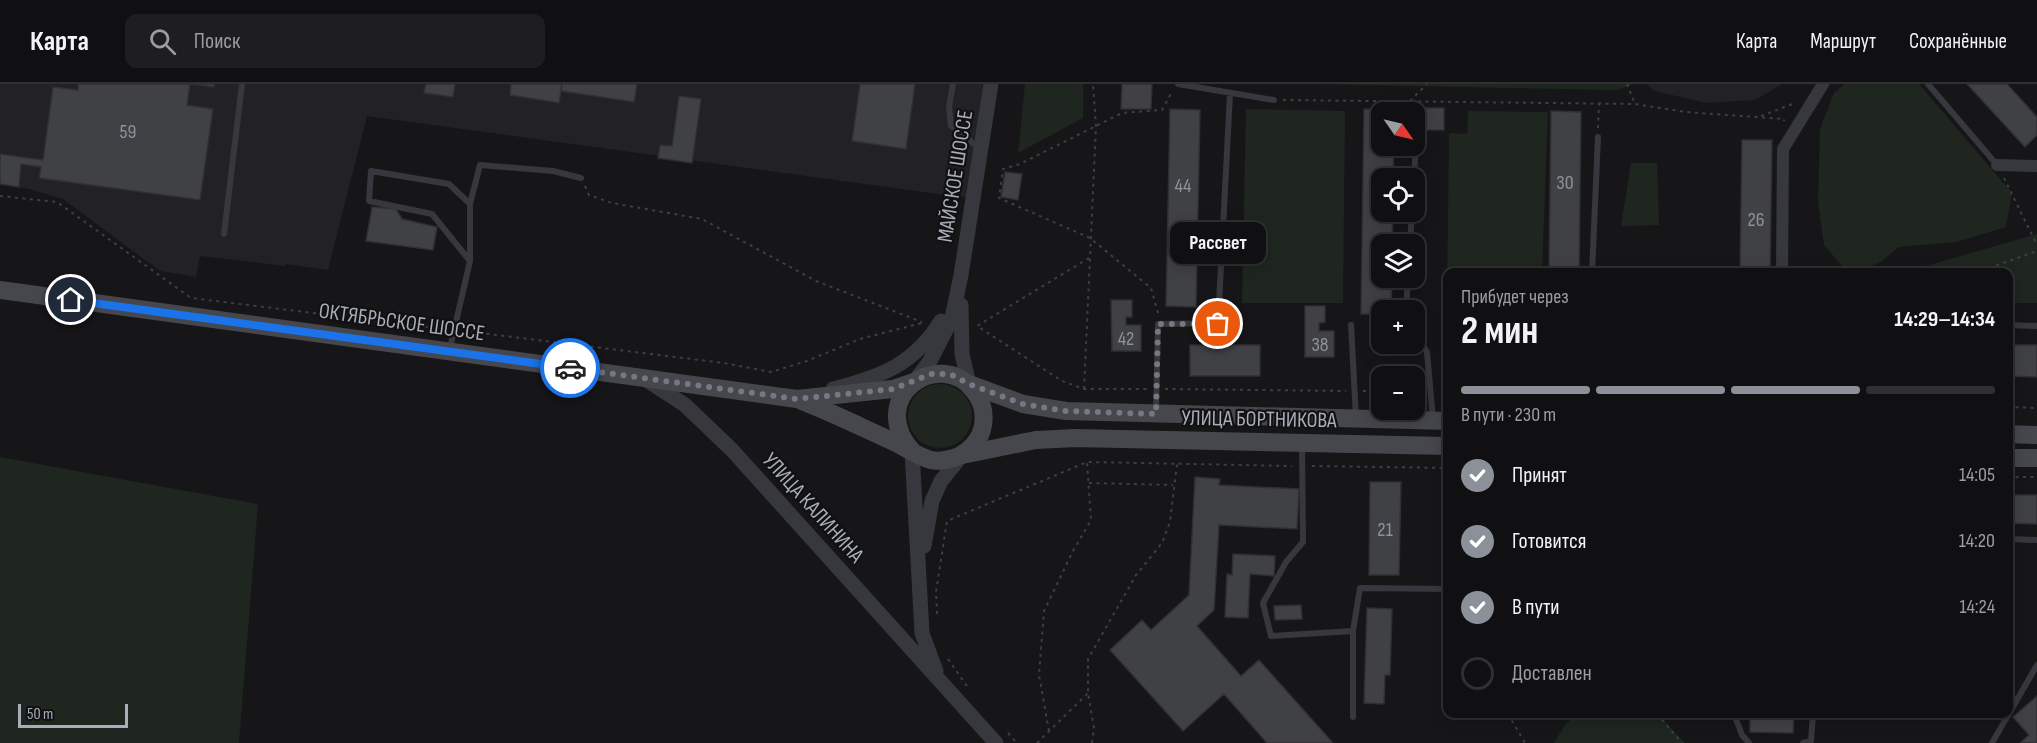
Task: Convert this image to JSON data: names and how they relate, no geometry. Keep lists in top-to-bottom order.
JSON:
{
  "streets": {
    "main road": ["ОКТЯБРЬСКОЕ ШОССЕ", "УЛИЦА БОРТНИКОВА"],
    "street": ["МАЙСКОЕ ШОССЕ", "УЛИЦА КАЛИНИНА"]
  },
  "crossings": [
    ["МАЙСКОЕ ШОССЕ", "ОКТЯБРЬСКОЕ ШОССЕ"],
    ["МАЙСКОЕ ШОССЕ", "УЛИЦА БОРТНИКОВА"],
    ["МАЙСКОЕ ШОССЕ", "УЛИЦА КАЛИНИНА"],
    ["ОКТЯБРЬСКОЕ ШОССЕ", "УЛИЦА БОРТНИКОВА"],
    ["ОКТЯБРЬСКОЕ ШОССЕ", "УЛИЦА КАЛИНИНА"],
    ["УЛИЦА БОРТНИКОВА", "УЛИЦА КАЛИНИНА"]
  ],
  "places": ["Рассвет"],
  "house_numbers": [
    "59",
    "30",
    "44",
    "26",
    "42",
    "38",
    "21"
  ],
  "scale_bar": "50 m",
  "north": "bottom right",
  "page": {
    "header": "Карта",
    "search": "Поиск",
    "nav": ["Карта", "Маршрут", "Сохранённые"],
    "map_buttons": ["+", "−"],
    "bubble": "Рассвет",
    "heading": ["2 мин", "Прибудет через", "14:29–14:34"],
    "bar": "В пути · 230 m",
    "list": [
      ["Принят", "14:05"],
      ["Готовится", "14:20"],
      ["В пути", "14:24"],
      "Доставлен"
    ],
    "scale": "50 m"
  }
}
